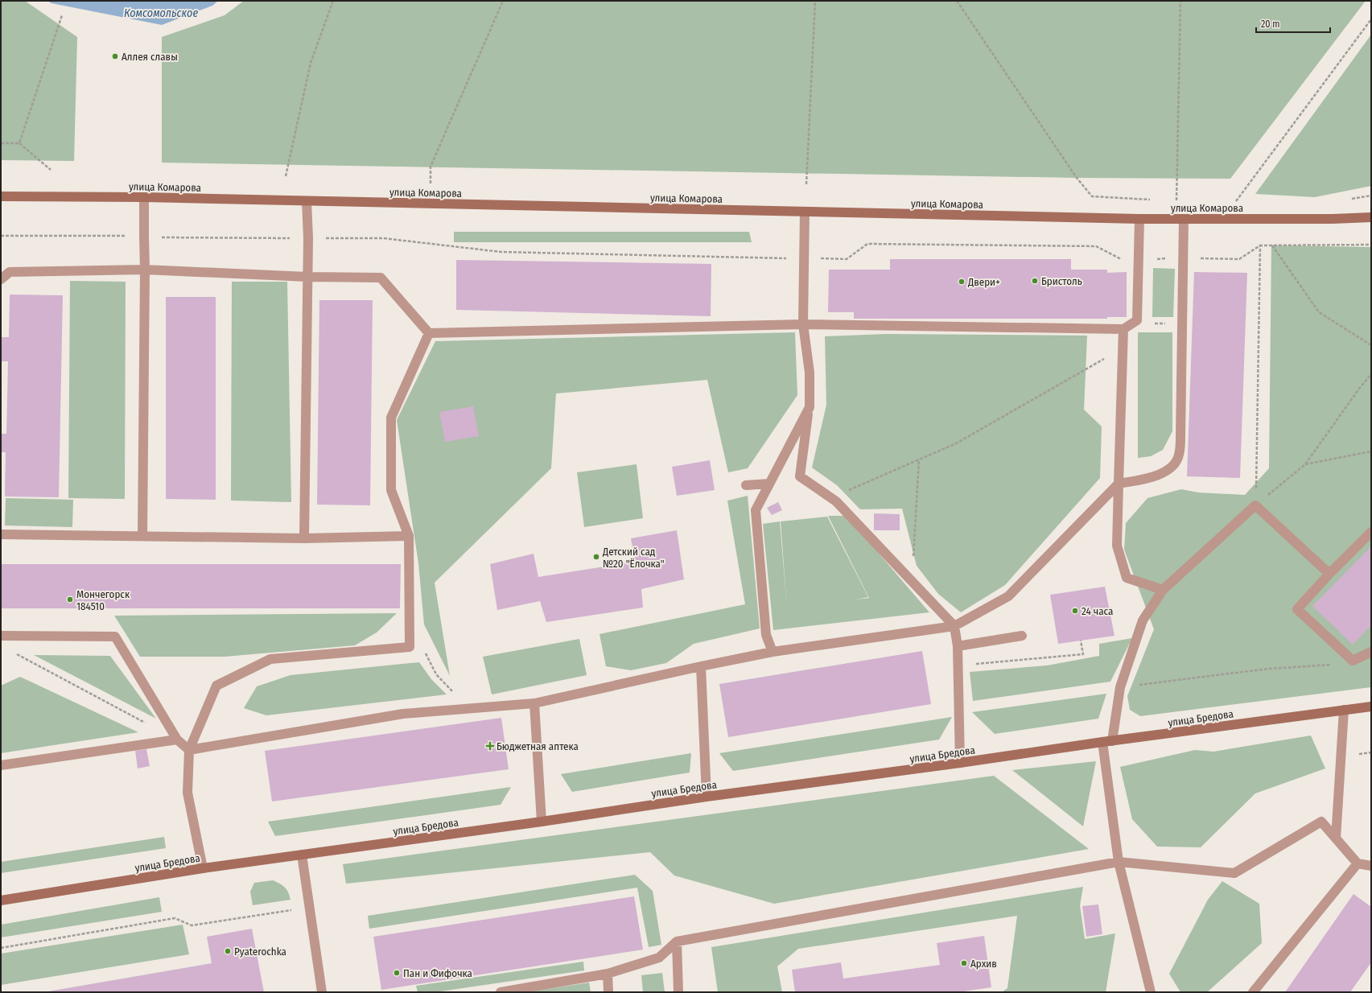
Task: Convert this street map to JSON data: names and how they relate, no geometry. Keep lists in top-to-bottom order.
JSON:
{
  "streets": {
    "main road": ["улица Комарова", "улица Бредова"]
  },
  "water": ["Комсомольское"],
  "places": {
    "other": [
      "Аллея славы",
      "Бристоль",
      "Двери+",
      "Детский сад №20 \"Ёлочка\"",
      "Мончегорск 184510",
      "24 часа",
      "Pyaterochka",
      "Архив",
      "Пан и Фифочка"
    ],
    "health": ["Бюджетная аптека"]
  },
  "scale_bar": "20 m"
}
